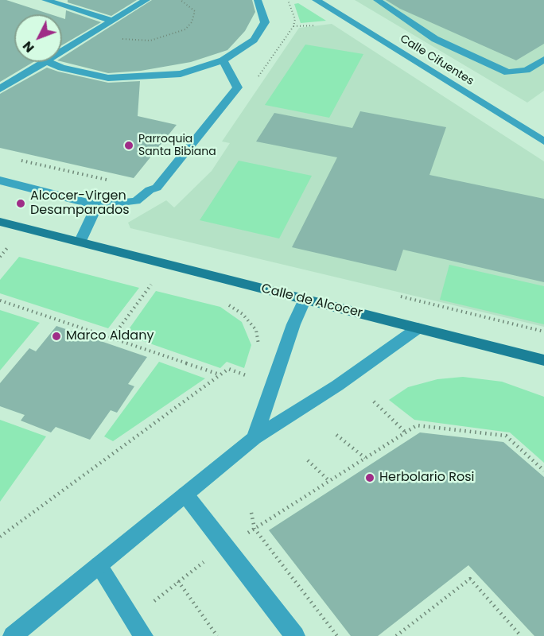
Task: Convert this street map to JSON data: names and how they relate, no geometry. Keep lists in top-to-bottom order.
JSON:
{
  "streets": {
    "main road": ["Calle de Alcocer"],
    "street": ["Calle Cifuentes"]
  },
  "places": [
    "Parroquia Santa Bibiana",
    "Alcocer-Virgen Desamparados",
    "Marco Aldany",
    "Herbolario Rosi"
  ],
  "north": "bottom left"
}
